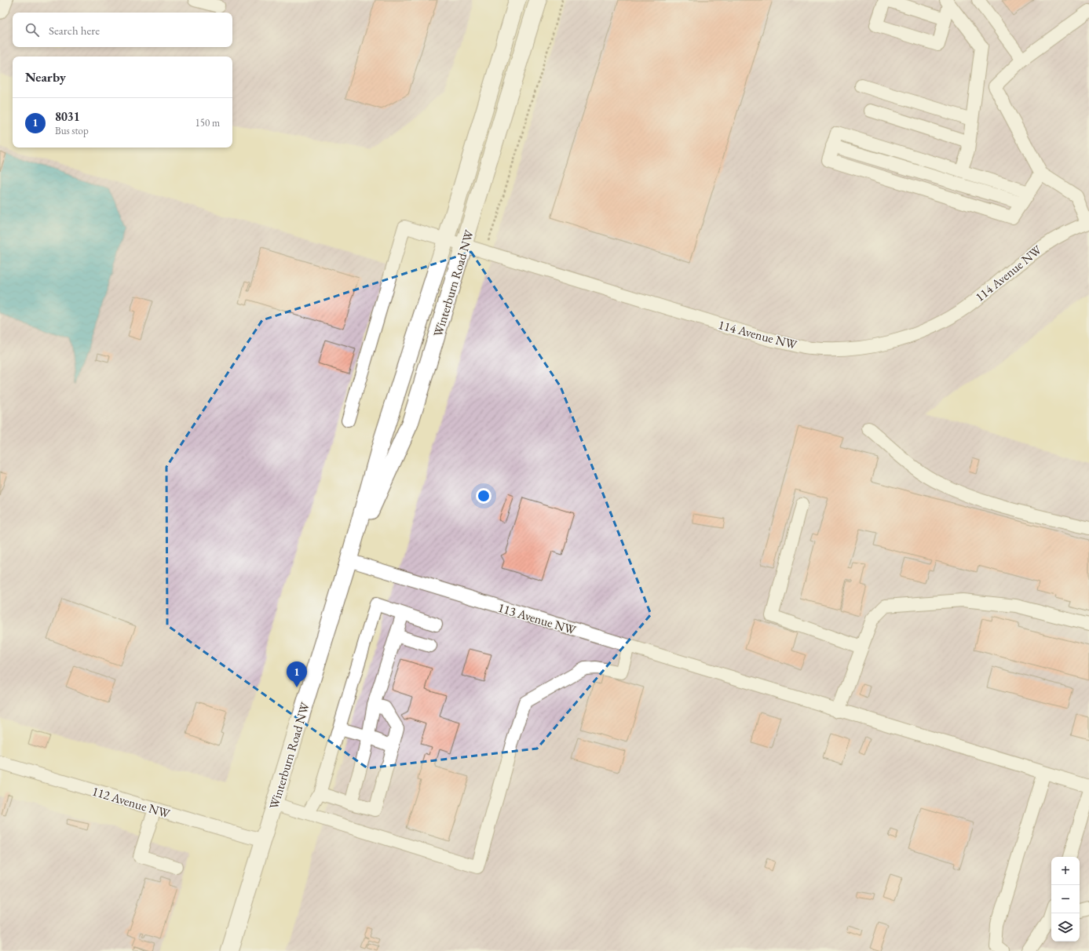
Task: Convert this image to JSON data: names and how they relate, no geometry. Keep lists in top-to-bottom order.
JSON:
{
  "streets": {
    "main road": ["Winterburn Road NW"],
    "street": ["114 Avenue NW", "113 Avenue NW", "112 Avenue NW"]
  },
  "crossings": [
    ["114 Avenue NW", "Winterburn Road NW"],
    ["Winterburn Road NW", "113 Avenue NW"],
    ["Winterburn Road NW", "112 Avenue NW"]
  ],
  "page": {
    "search": "Search here",
    "heading": "Nearby",
    "list": [
      {
        "mark": "1",
        "name": "8031",
        "note": "Bus stop",
        "value": "150 m"
      }
    ],
    "pins": "1",
    "map_buttons": ["+", "−"]
  }
}
